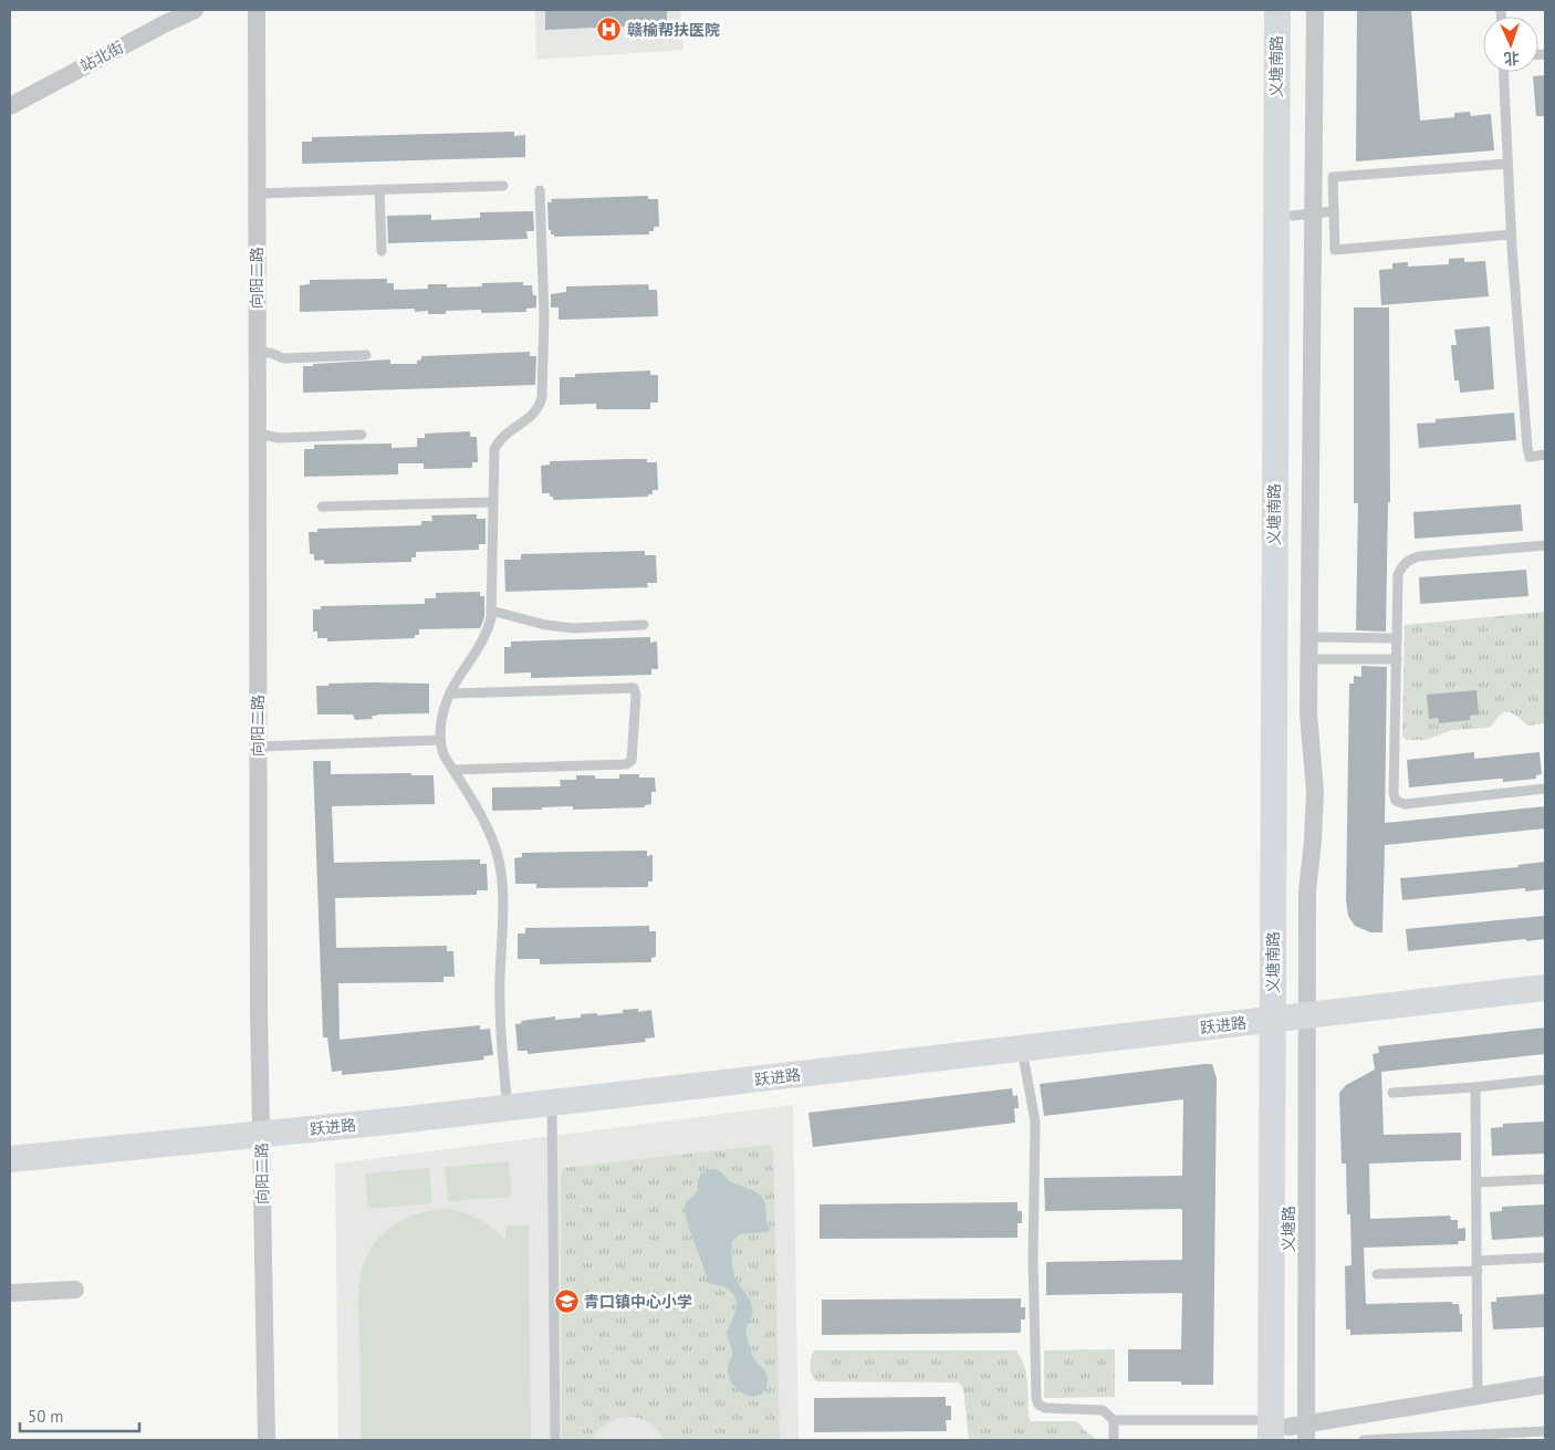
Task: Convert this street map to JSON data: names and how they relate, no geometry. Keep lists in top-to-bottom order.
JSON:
{
  "streets": {
    "main road": ["义塘南路", "跃进路", "义塘路"],
    "street": ["站北街", "向阳二路"]
  },
  "crossings": [
    ["义塘南路", "跃进路"],
    ["义塘南路", "义塘路"],
    ["向阳二路", "跃进路"],
    ["跃进路", "义塘路"]
  ],
  "places": {
    "hospital": ["赣榆帮扶医院"],
    "school or university": ["青口镇中心小学"]
  },
  "scale_bar": "50 m",
  "north": "bottom"
}
